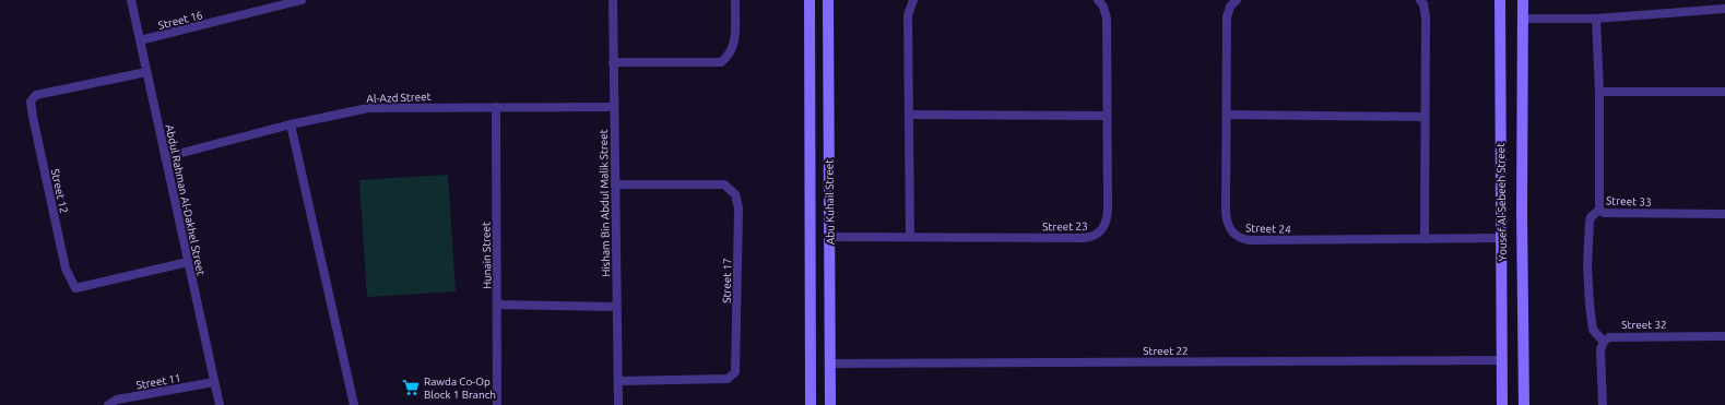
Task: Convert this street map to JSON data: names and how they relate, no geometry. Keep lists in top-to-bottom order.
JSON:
{
  "streets": {
    "street": [
      "Street 16",
      "Al-Azd Street",
      "Street 12",
      "Abdul Rahman Al-Dakhel Street",
      "Street 33",
      "Abu Kuhail Street",
      "Yousef Al-Sebeeh Street",
      "Hisham Bin Abdul Malik Street",
      "Street 23",
      "Street 24",
      "Hunain Street",
      "Street 17",
      "Street 32",
      "Street 22",
      "Street 11"
    ]
  },
  "crossings": [
    ["Street 16", "Abdul Rahman Al-Dakhel Street"],
    ["Al-Azd Street", "Abdul Rahman Al-Dakhel Street"],
    ["Al-Azd Street", "Hisham Bin Abdul Malik Street"],
    ["Al-Azd Street", "Hunain Street"],
    ["Street 12", "Abdul Rahman Al-Dakhel Street"],
    ["Abdul Rahman Al-Dakhel Street", "Street 11"],
    ["Abu Kuhail Street", "Street 23"],
    ["Abu Kuhail Street", "Street 22"],
    ["Yousef Al-Sebeeh Street", "Street 24"],
    ["Yousef Al-Sebeeh Street", "Street 22"],
    ["Hisham Bin Abdul Malik Street", "Street 17"]
  ],
  "places": {
    "supermarket": ["Rawda Co-Op Block 1 Branch"]
  }
}
